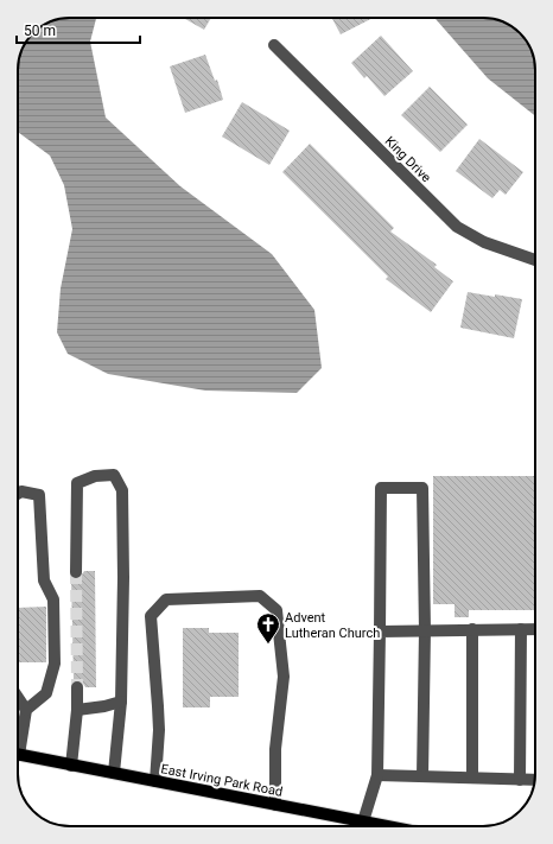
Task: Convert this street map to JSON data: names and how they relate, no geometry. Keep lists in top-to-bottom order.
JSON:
{
  "streets": {
    "main road": ["East Irving Park Road"],
    "street": ["King Drive"]
  },
  "places": {
    "church": ["Advent Lutheran Church"]
  },
  "scale_bar": "50 m"
}
